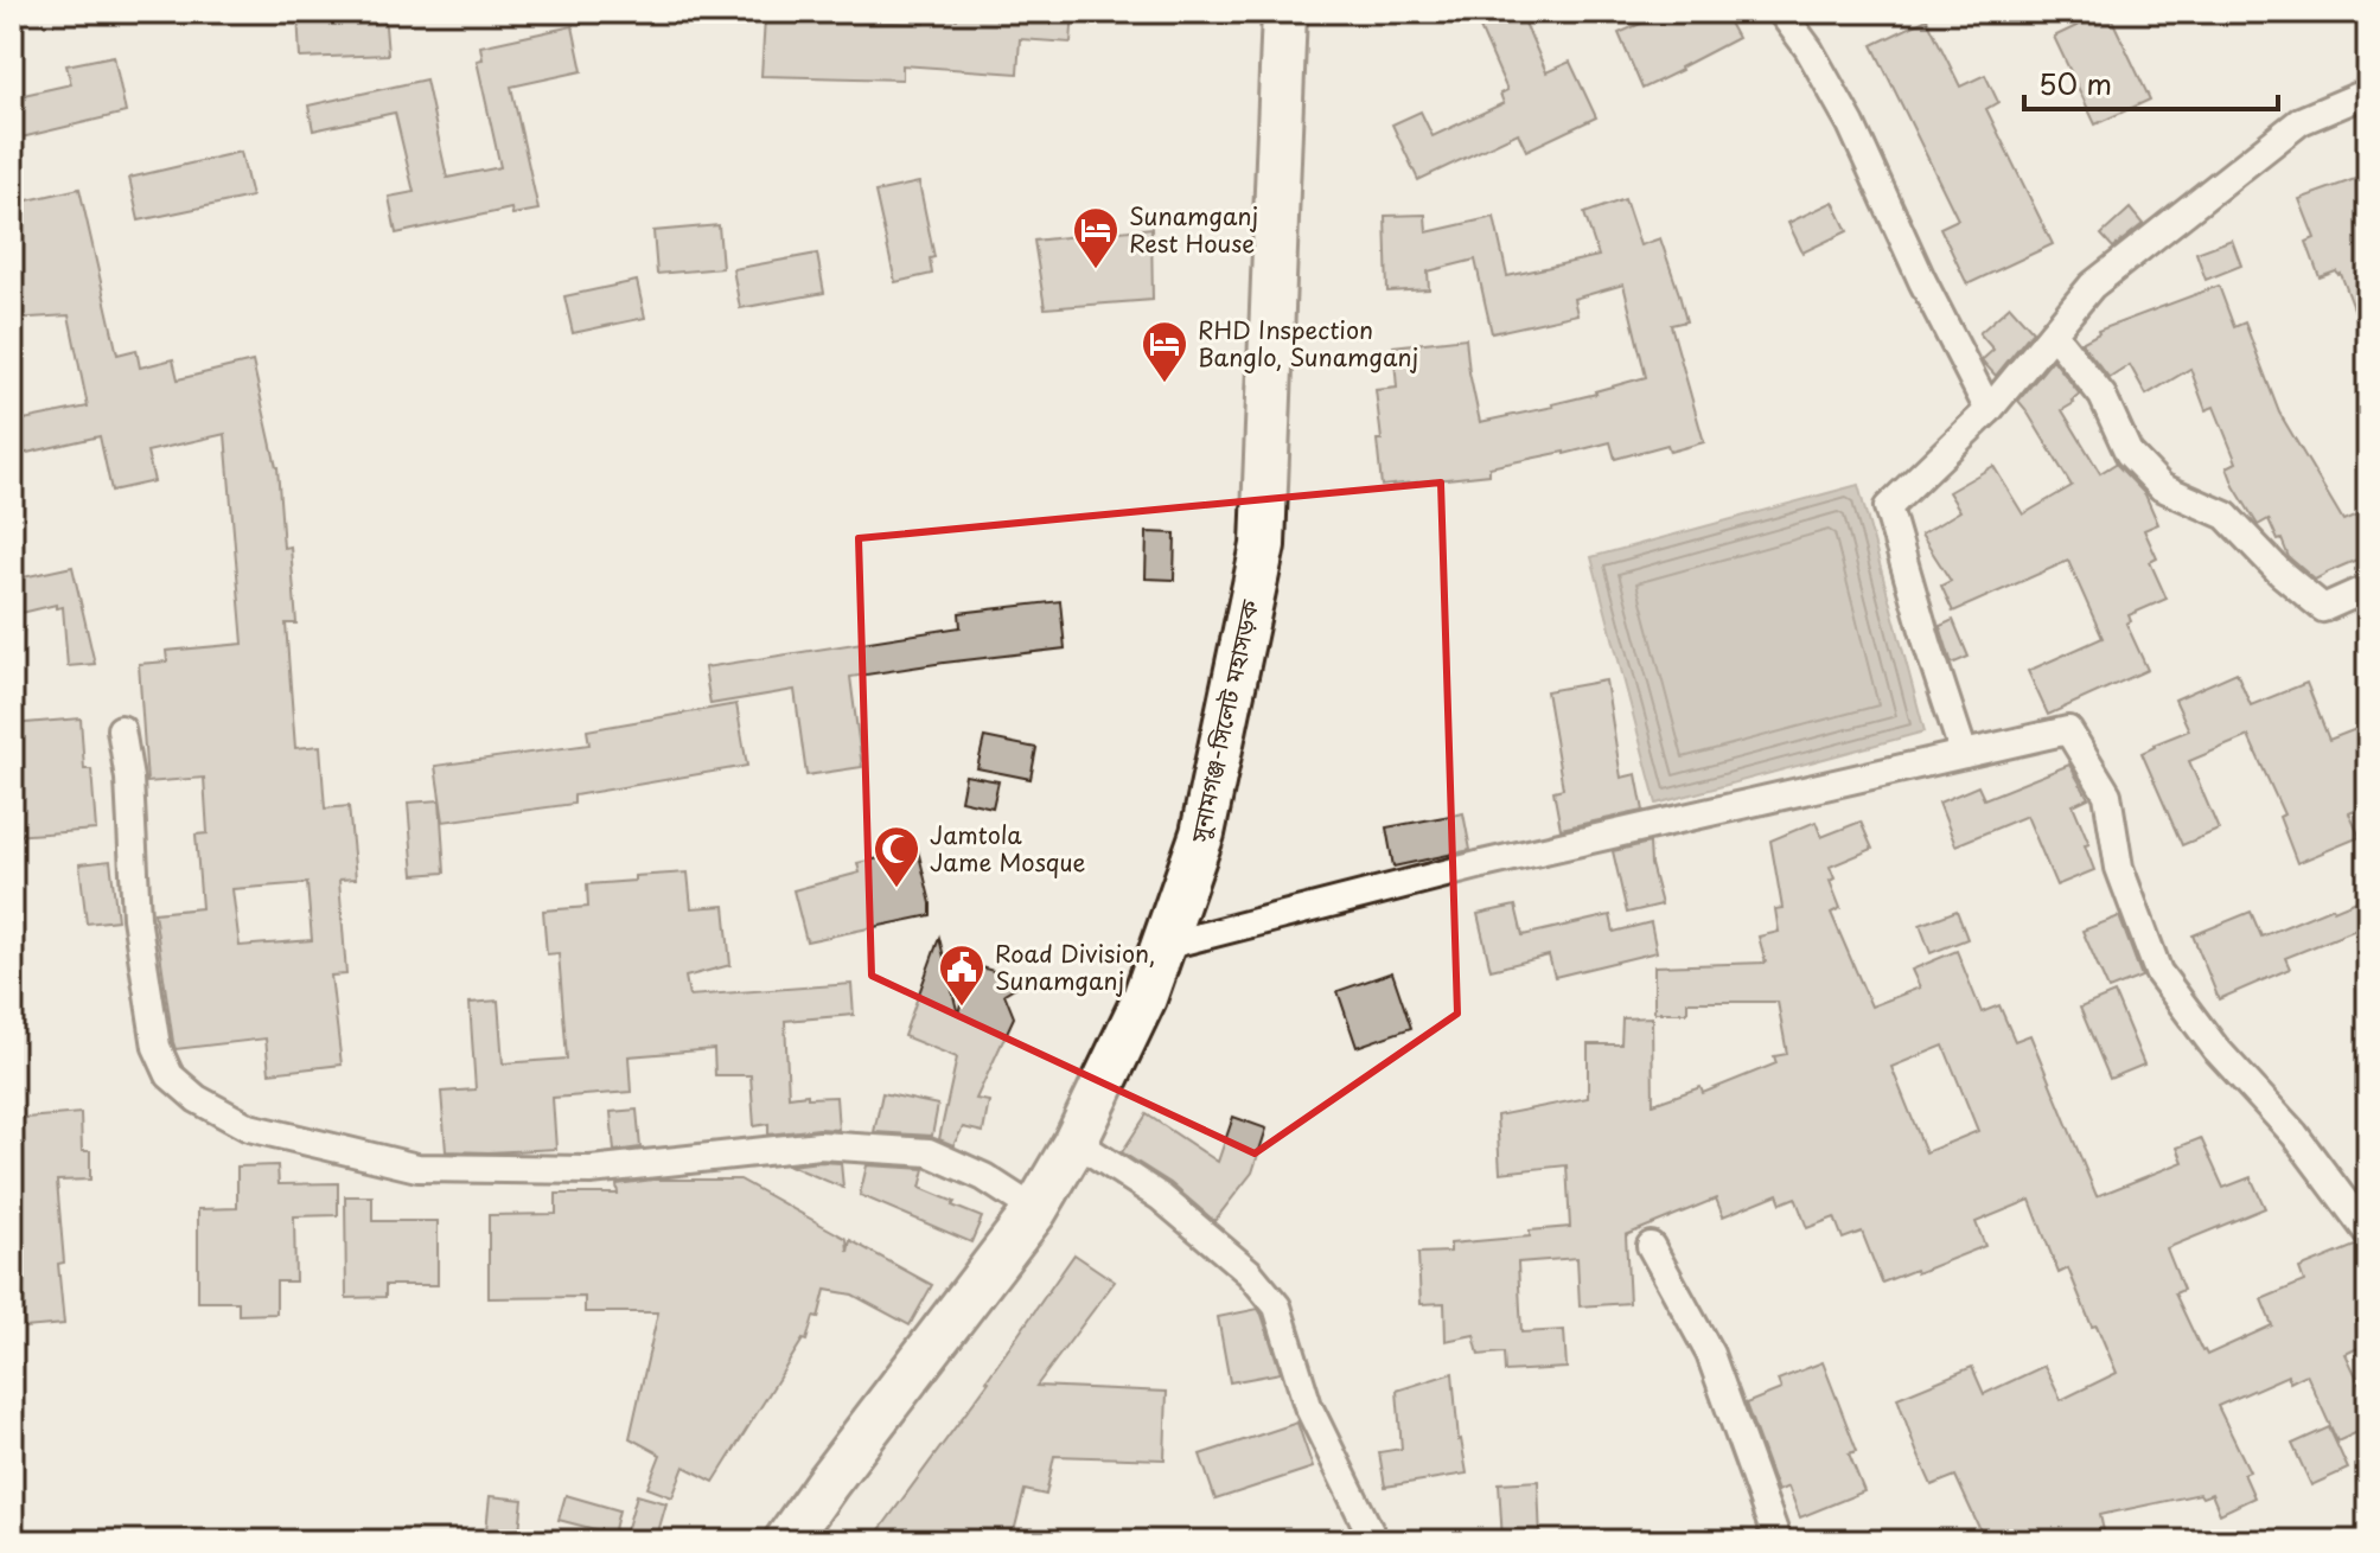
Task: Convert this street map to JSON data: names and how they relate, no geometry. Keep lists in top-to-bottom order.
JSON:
{
  "streets": {
    "main road": ["সুনামগঞ্জ-সিলেট মহাসড়ক"]
  },
  "places": {
    "hotel": ["Sunamganj Rest House", "RHD Inspection Banglo, Sunamganj"],
    "mosque": ["Jamtola Jame Mosque"],
    "public building": ["Road Division, Sunamganj"]
  },
  "scale_bar": "50 m"
}
